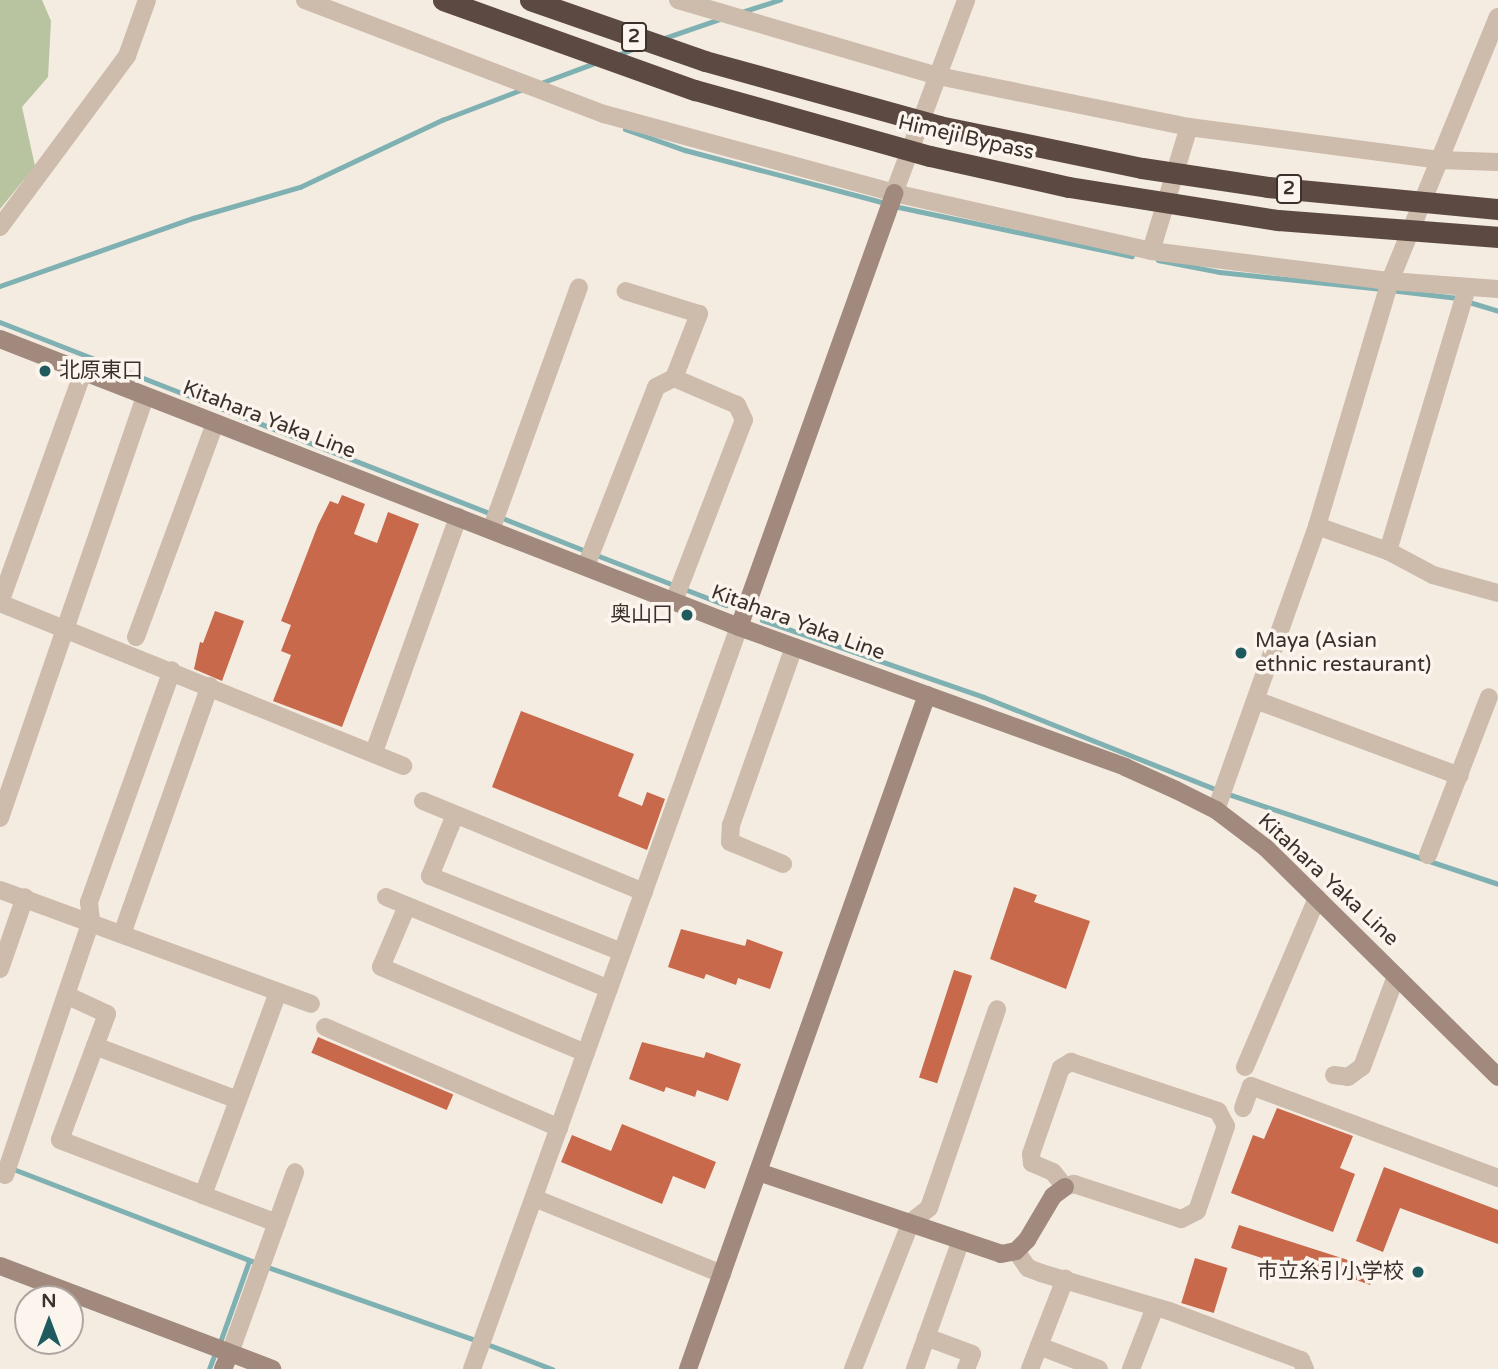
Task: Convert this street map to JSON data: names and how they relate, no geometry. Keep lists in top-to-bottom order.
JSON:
{
  "streets": {
    "highway": ["2", "Himeji Bypass"],
    "street": ["Kitahara Yaka Line"]
  },
  "places": [
    "北原東口",
    "奥山口",
    "Maya (Asian ethnic restaurant)",
    "市立糸引小学校"
  ],
  "north": "top"
}
